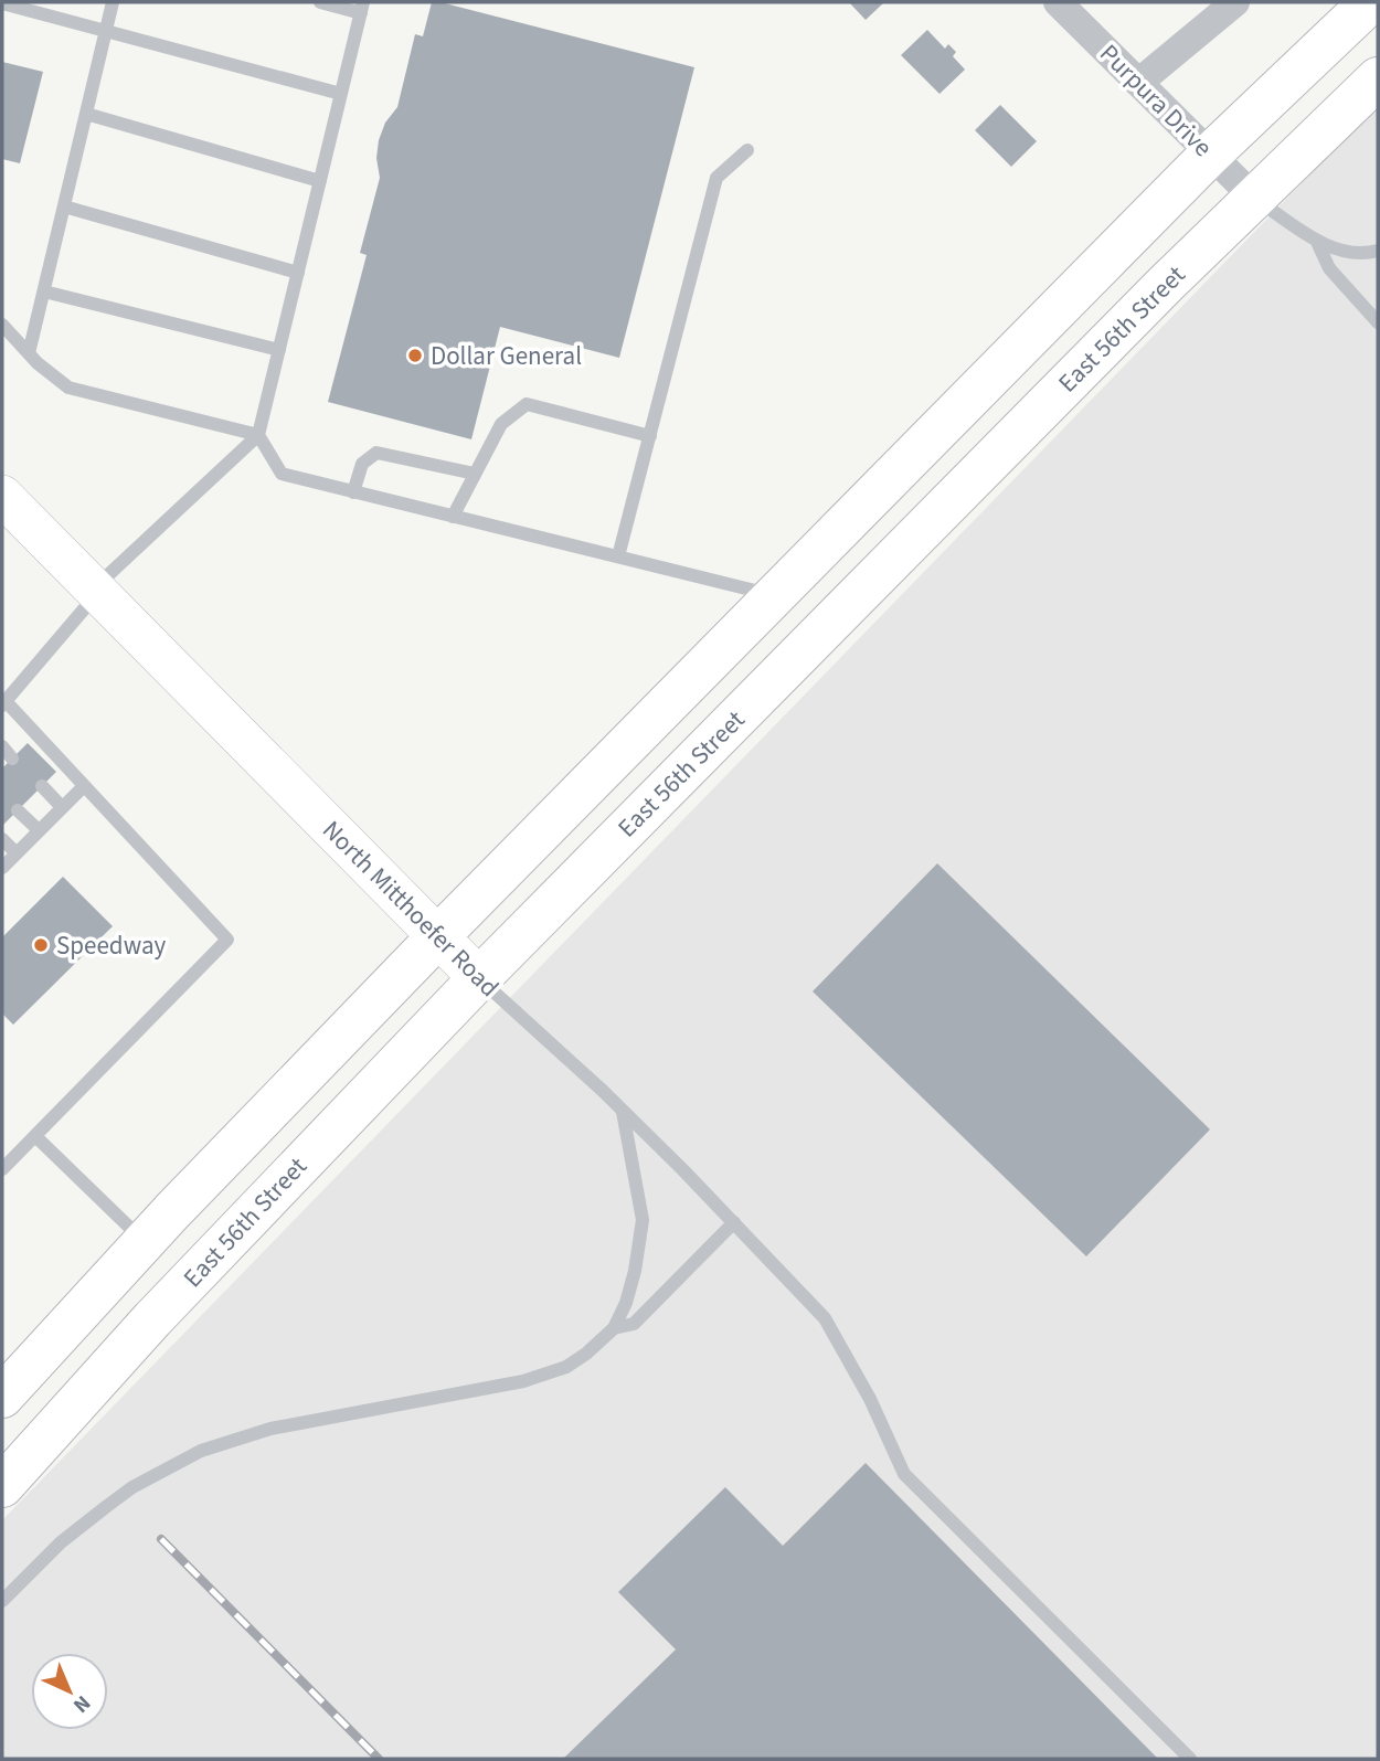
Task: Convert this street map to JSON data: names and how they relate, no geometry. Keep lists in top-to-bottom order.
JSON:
{
  "streets": {
    "main road": ["East 56th Street"],
    "street": ["Purpura Drive", "North Mitthoefer Road"]
  },
  "crossings": [
    ["Purpura Drive", "East 56th Street"],
    ["East 56th Street", "North Mitthoefer Road"]
  ],
  "places": ["Dollar General", "Speedway"],
  "north": "bottom right"
}
